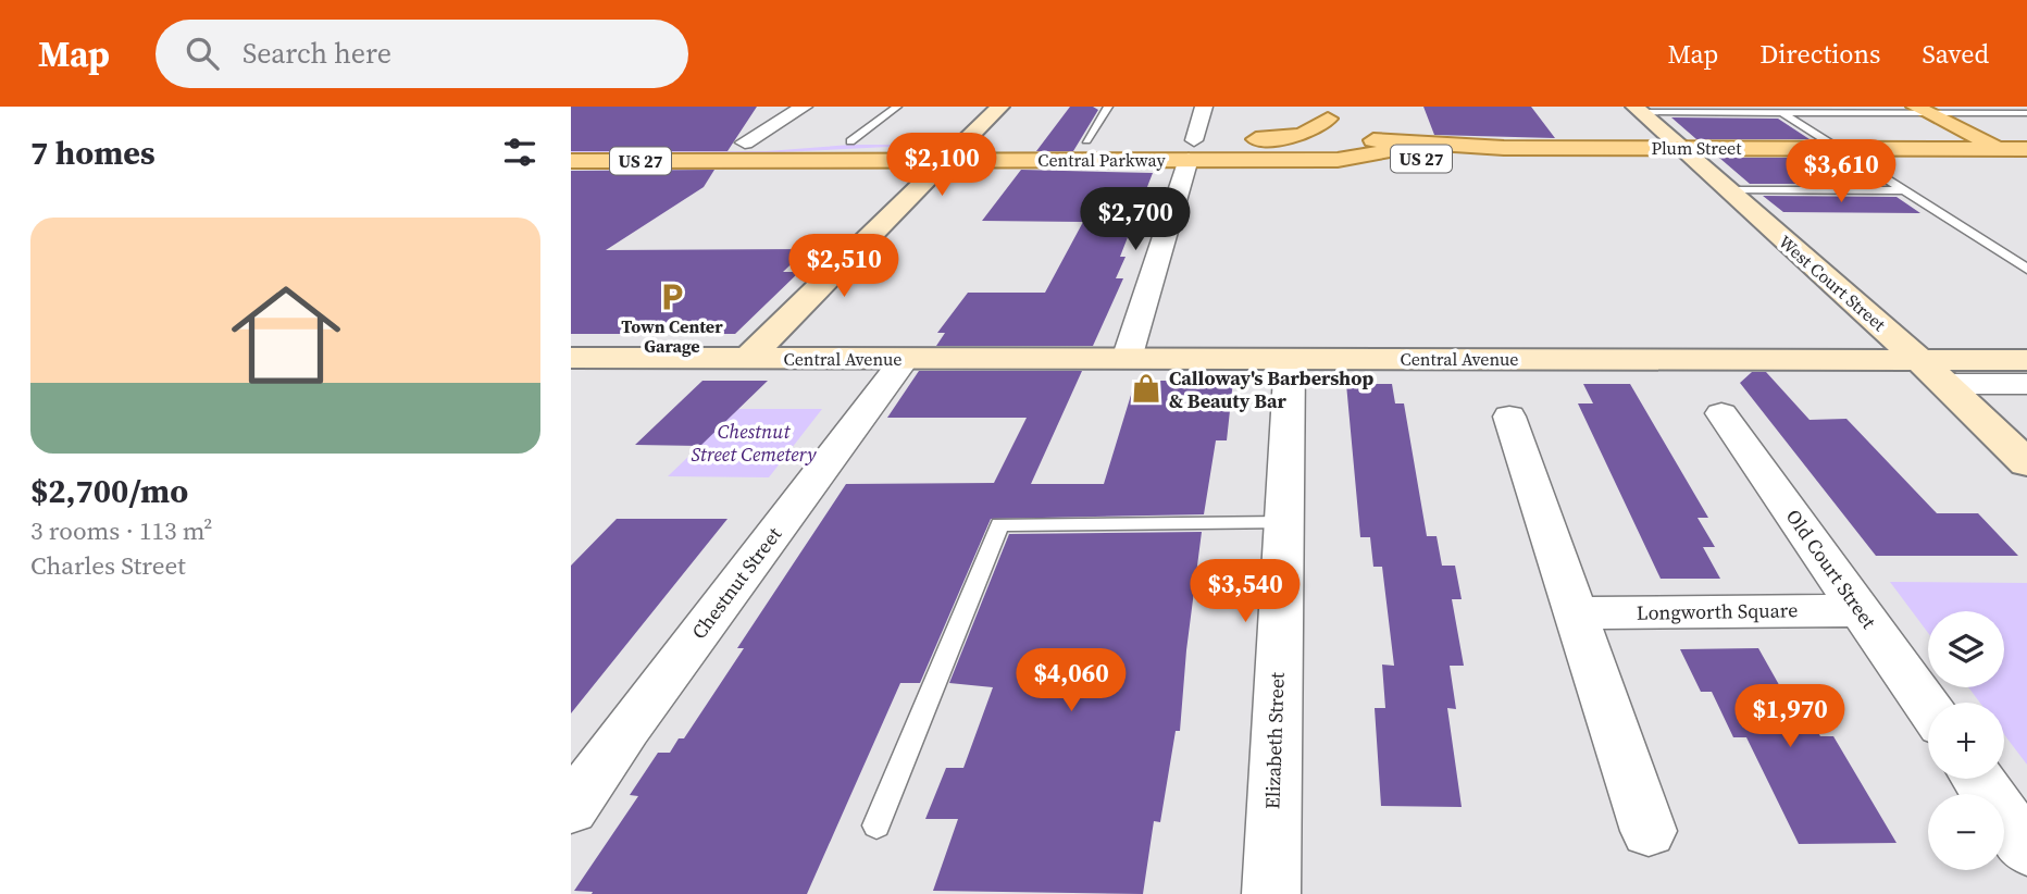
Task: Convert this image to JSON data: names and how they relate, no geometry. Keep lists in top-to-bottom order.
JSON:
{
  "streets": {
    "main road": ["Plum Street", "US 27", "Central Parkway"],
    "street": [
      "West Court Street",
      "Central Avenue",
      "Old Court Street",
      "Chestnut Street",
      "Longworth Square",
      "Elizabeth Street"
    ]
  },
  "crossings": [
    ["Plum Street", "US 27"],
    ["Plum Street", "West Court Street"],
    ["US 27", "Central Parkway"],
    ["West Court Street", "Central Avenue"],
    ["Central Avenue", "Chestnut Street"],
    ["Central Avenue", "Elizabeth Street"],
    ["Old Court Street", "Longworth Square"]
  ],
  "parks": ["Chestnut Street Cemetery"],
  "places": {
    "parking": ["Town Center Garage"],
    "shop": ["Calloway's Barbershop & Beauty Bar"]
  },
  "page": {
    "header": "Map",
    "search": "Search here",
    "nav": ["Map", "Directions", "Saved"],
    "heading": "7 homes",
    "price": [
      "$2,100",
      "$3,610",
      "$2,700",
      "$2,510",
      "$3,540",
      "$4,060",
      "$1,970"
    ],
    "list": [
      {
        "name": "$2,700/mo",
        "note": "3 rooms · 113 m² · Charles Street"
      }
    ],
    "map_buttons": ["+", "−"]
  }
}
